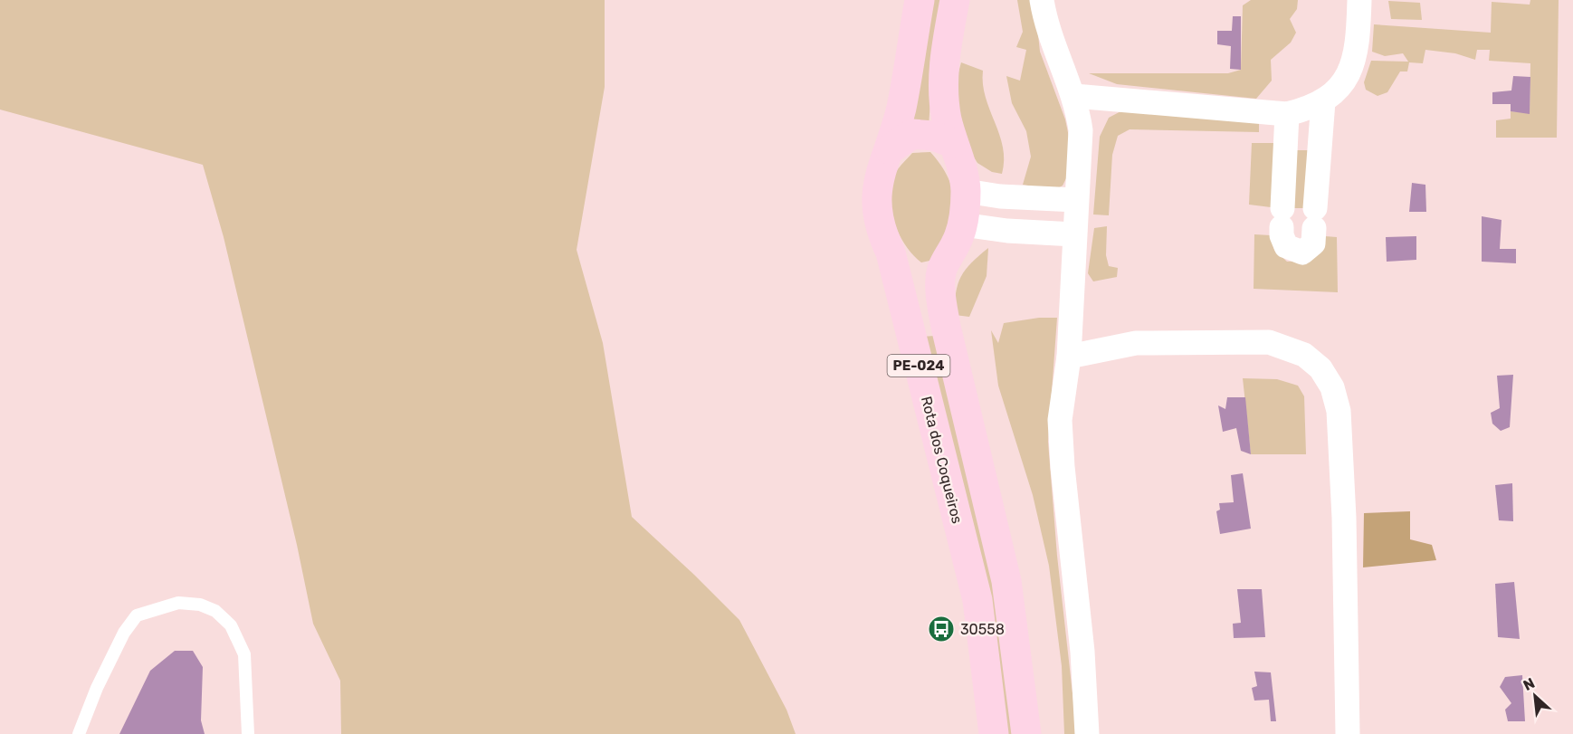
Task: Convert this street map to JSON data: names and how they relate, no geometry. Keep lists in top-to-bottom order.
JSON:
{
  "streets": {
    "main road": ["PE-024", "Rota dos Coqueiros"]
  },
  "crossings": [
    ["PE-024", "Rota dos Coqueiros"]
  ],
  "places": {
    "bus stop": ["30558"]
  },
  "north": "top left"
}
